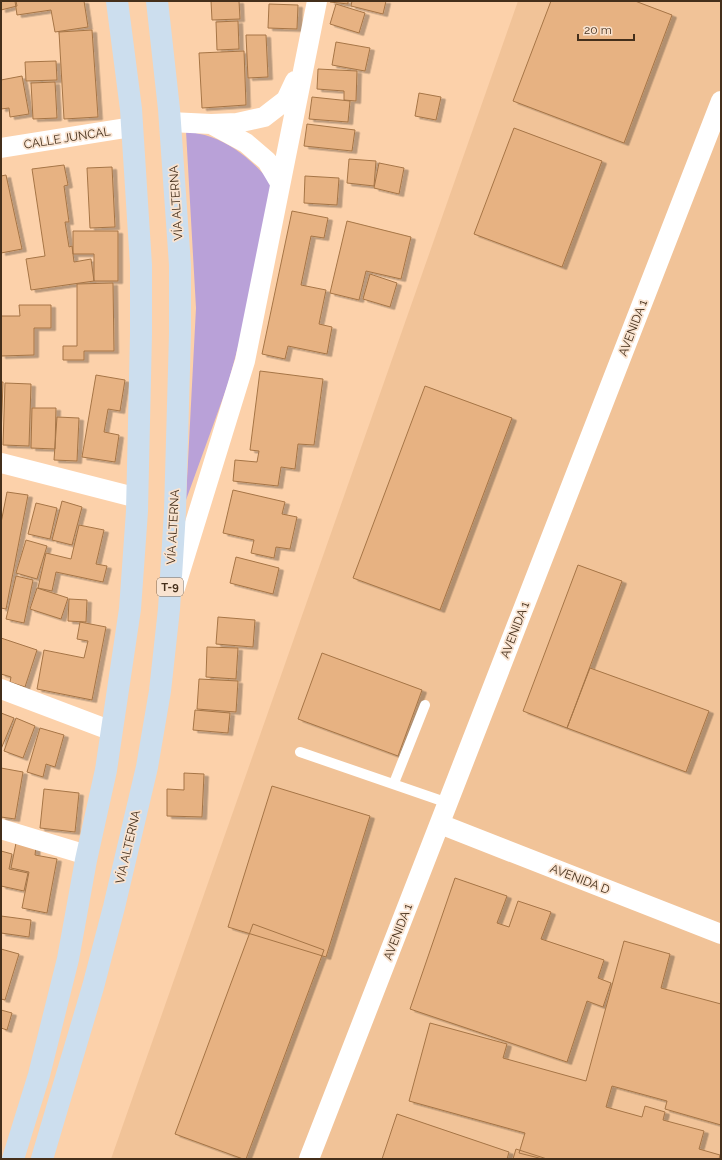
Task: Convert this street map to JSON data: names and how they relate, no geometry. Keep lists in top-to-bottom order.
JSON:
{
  "streets": {
    "highway": ["VÍA ALTERNA", "T-9"],
    "street": ["CALLE JUNCAL", "AVENIDA 1", "AVENIDA D"]
  },
  "crossings": [
    ["AVENIDA 1", "AVENIDA D"]
  ],
  "scale_bar": "20 m"
}
